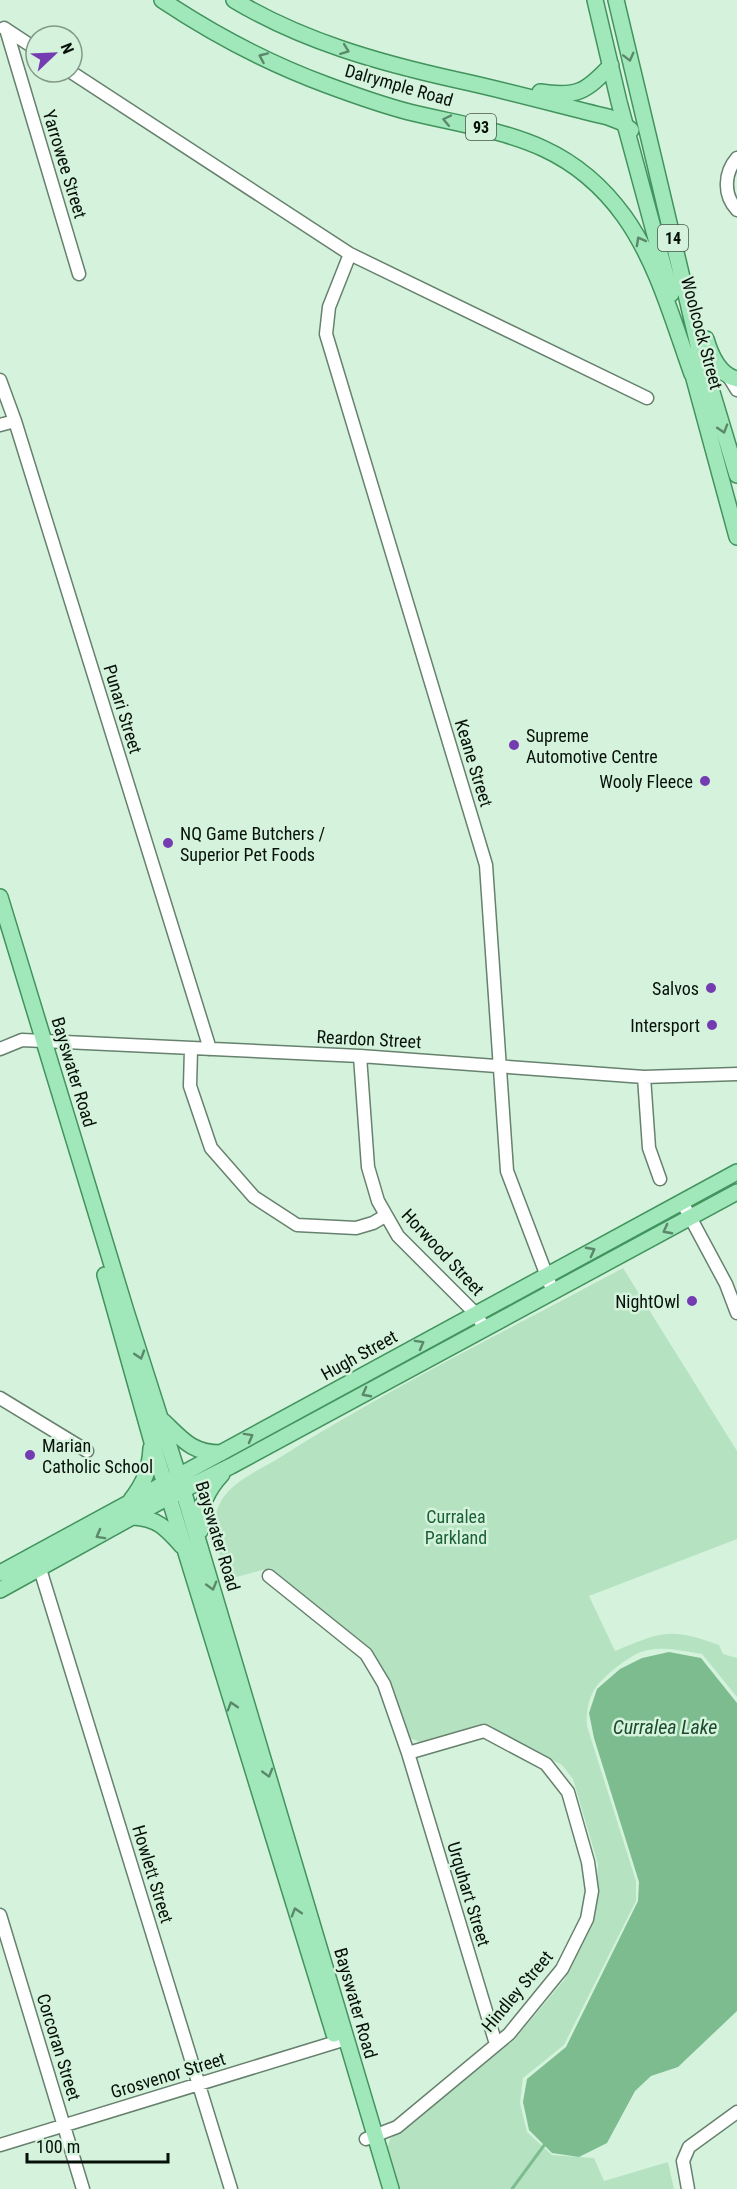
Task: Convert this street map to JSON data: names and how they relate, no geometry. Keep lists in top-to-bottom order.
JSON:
{
  "streets": {
    "main road": [
      "Dalrymple Road",
      "93",
      "14",
      "Woolcock Street",
      "Bayswater Road",
      "Hugh Street"
    ],
    "street": [
      "Yarrowee Street",
      "Punari Street",
      "Keane Street",
      "Reardon Street",
      "Horwood Street",
      "Howlett Street",
      "Urquhart Street",
      "Hindley Street",
      "Corcoran Street",
      "Grosvenor Street"
    ]
  },
  "crossings": [
    ["Dalrymple Road", "Woolcock Street"],
    ["Punari Street", "Reardon Street"],
    ["Keane Street", "Reardon Street"],
    ["Keane Street", "Hugh Street"],
    ["Reardon Street", "Bayswater Road"],
    ["Reardon Street", "Horwood Street"],
    ["Bayswater Road", "Hugh Street"],
    ["Bayswater Road", "Hindley Street"],
    ["Bayswater Road", "Grosvenor Street"],
    ["Horwood Street", "Hugh Street"],
    ["Hugh Street", "Howlett Street"],
    ["Howlett Street", "Grosvenor Street"],
    ["Urquhart Street", "Hindley Street"],
    ["Corcoran Street", "Grosvenor Street"]
  ],
  "water": ["Curralea Lake"],
  "parks": ["Curralea Parkland"],
  "places": [
    "Supreme Automotive Centre",
    "Wooly Fleece",
    "NQ Game Butchers / Superior Pet Foods",
    "Salvos",
    "Intersport",
    "NightOwl",
    "Marian Catholic School"
  ],
  "scale_bar": "100 m",
  "north": "top right"
}
